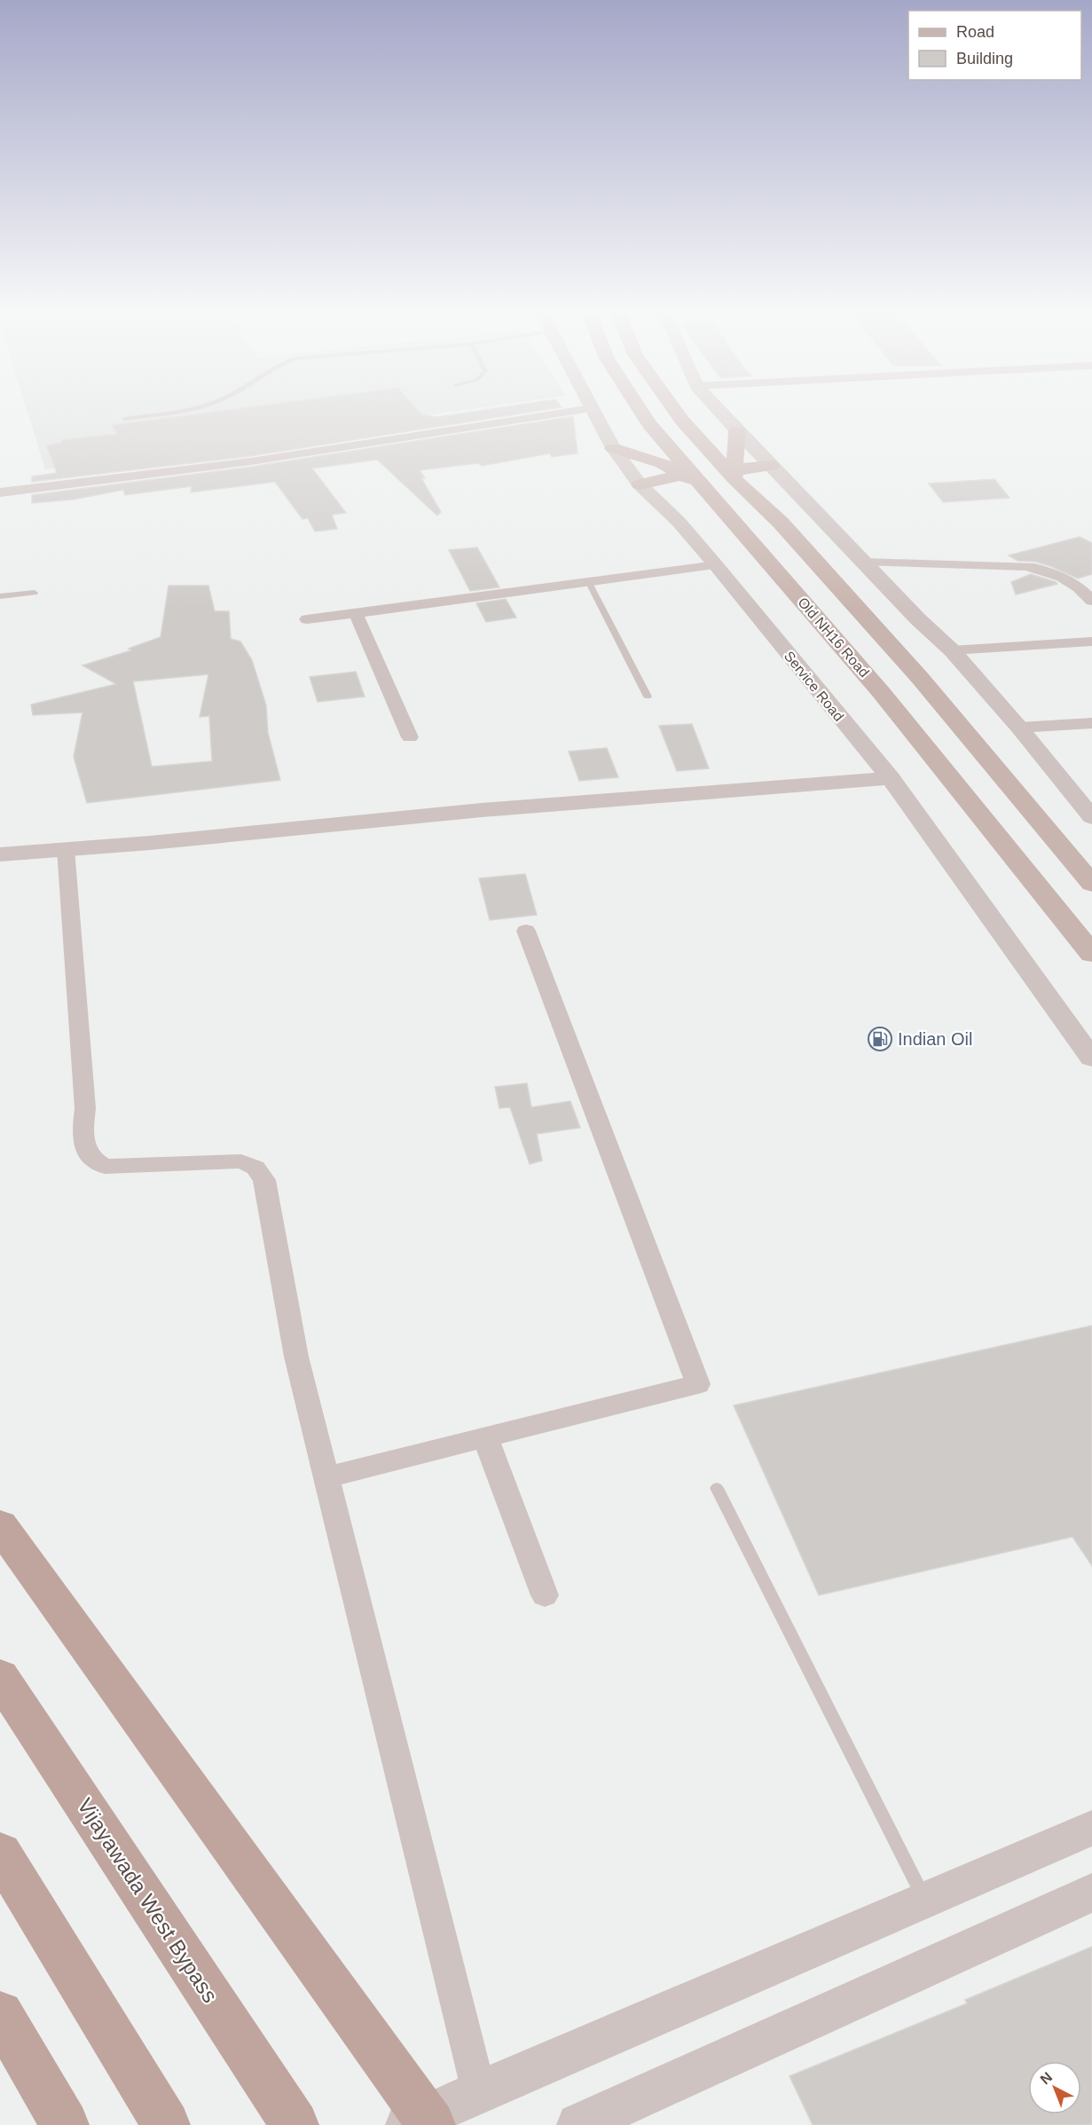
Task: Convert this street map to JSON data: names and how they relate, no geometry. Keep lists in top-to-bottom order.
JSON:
{
  "streets": {
    "highway": ["Vijayawada West Bypass"],
    "main road": ["Old NH16 Road"],
    "street": ["Service Road"]
  },
  "places": {
    "fuel station": ["Indian Oil"]
  },
  "legend": ["Road", "Building"],
  "north": "top left"
}
